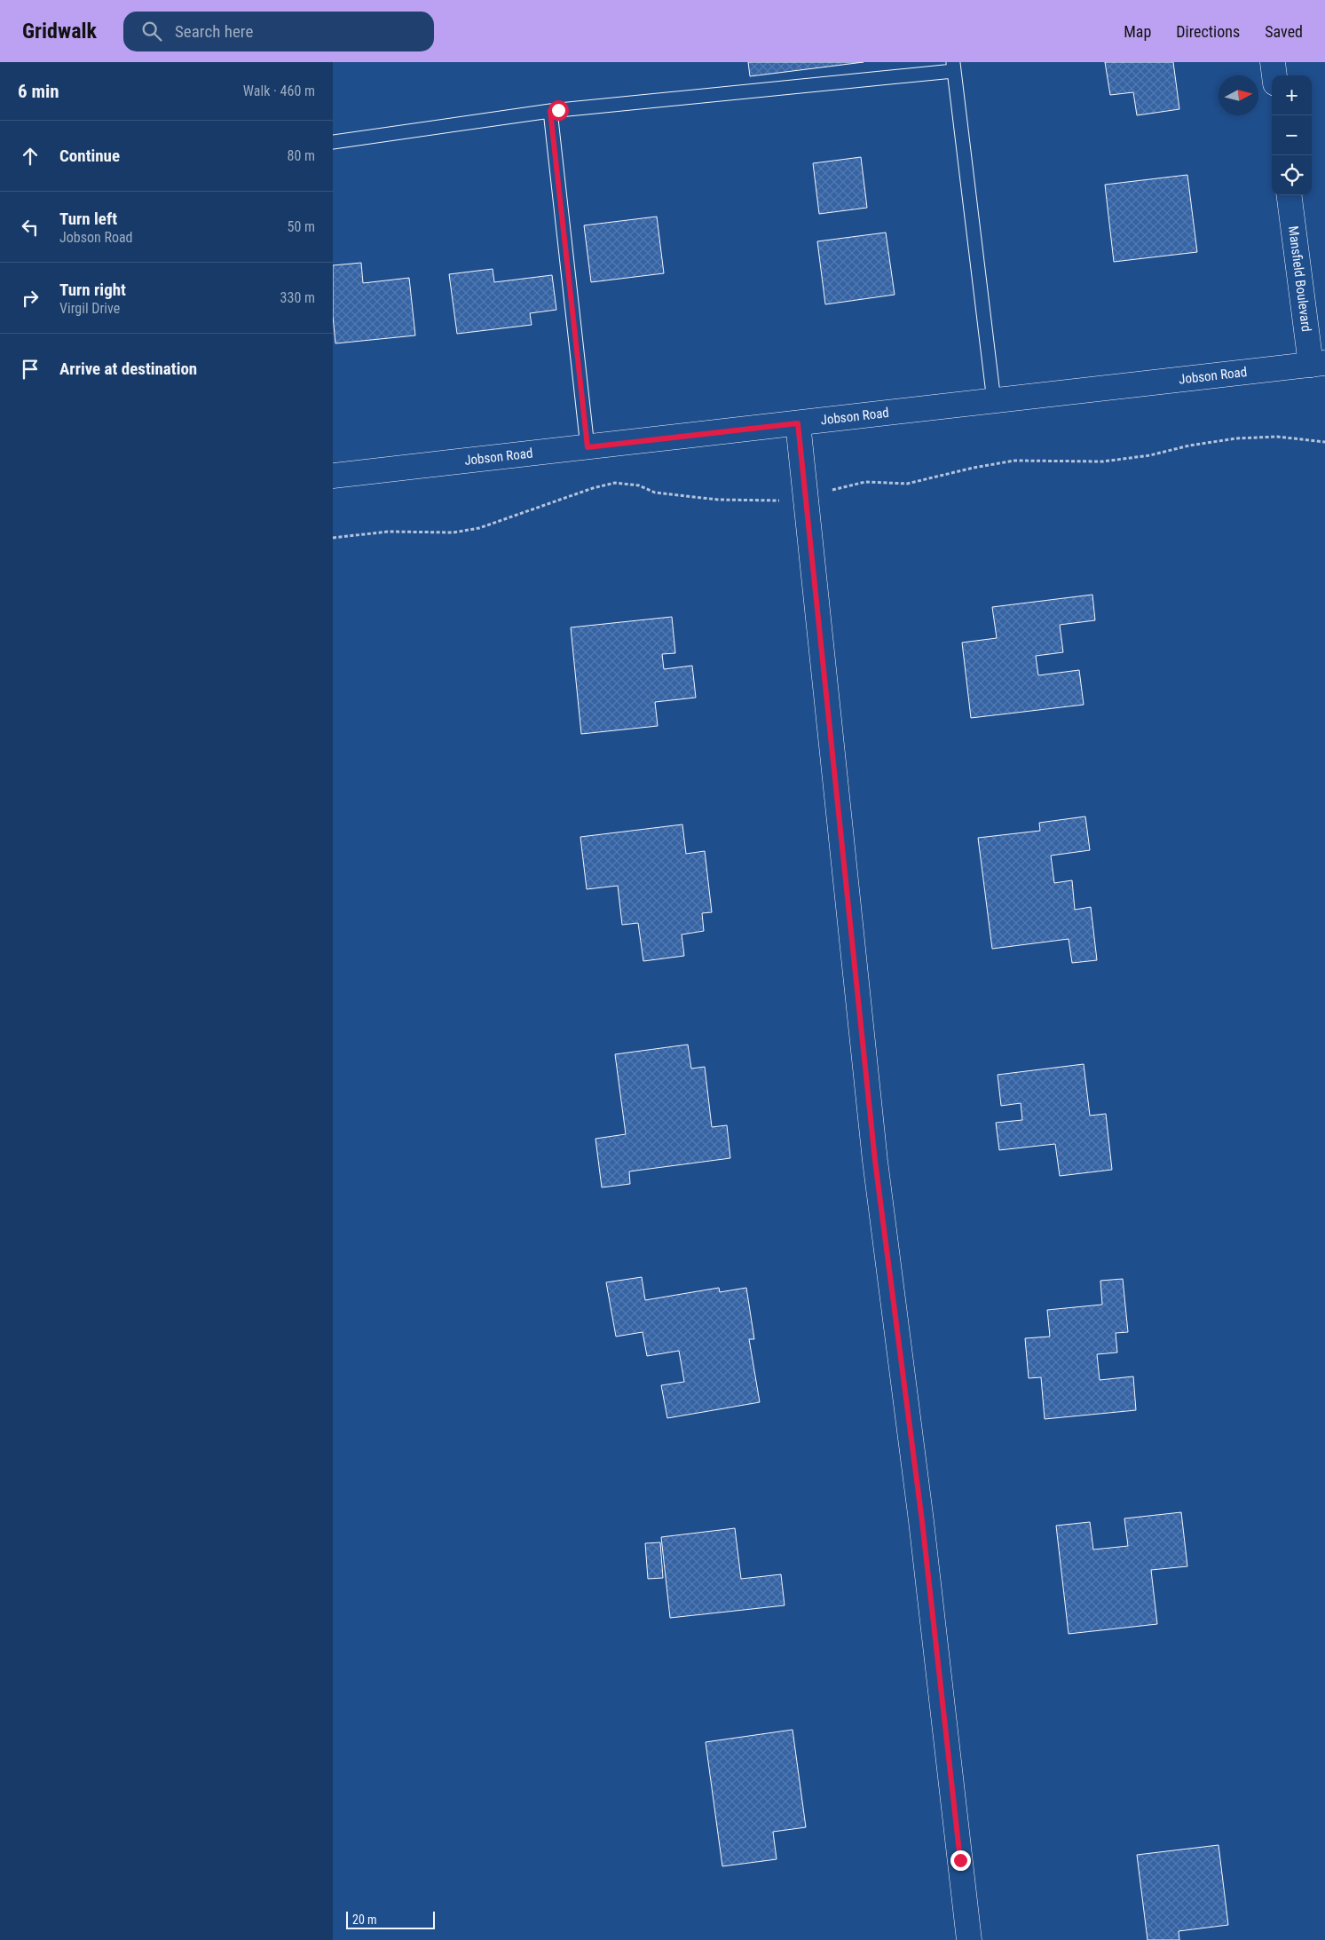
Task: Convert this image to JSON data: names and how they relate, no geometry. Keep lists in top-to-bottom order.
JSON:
{
  "streets": {
    "street": ["Mansfield Boulevard", "Jobson Road"]
  },
  "crossings": [
    ["Mansfield Boulevard", "Jobson Road"]
  ],
  "scale_bar": "20 m",
  "north": "right",
  "page": {
    "header": "Gridwalk",
    "search": "Search here",
    "nav": ["Map", "Directions", "Saved"],
    "heading": ["6 min", "Walk · 460 m"],
    "map_buttons": ["+", "−"],
    "list": [
      ["Continue", "80 m"],
      ["Turn left", "Jobson Road", "50 m"],
      ["Turn right", "Virgil Drive", "330 m"],
      "Arrive at destination"
    ],
    "scale": "20 m"
  }
}
